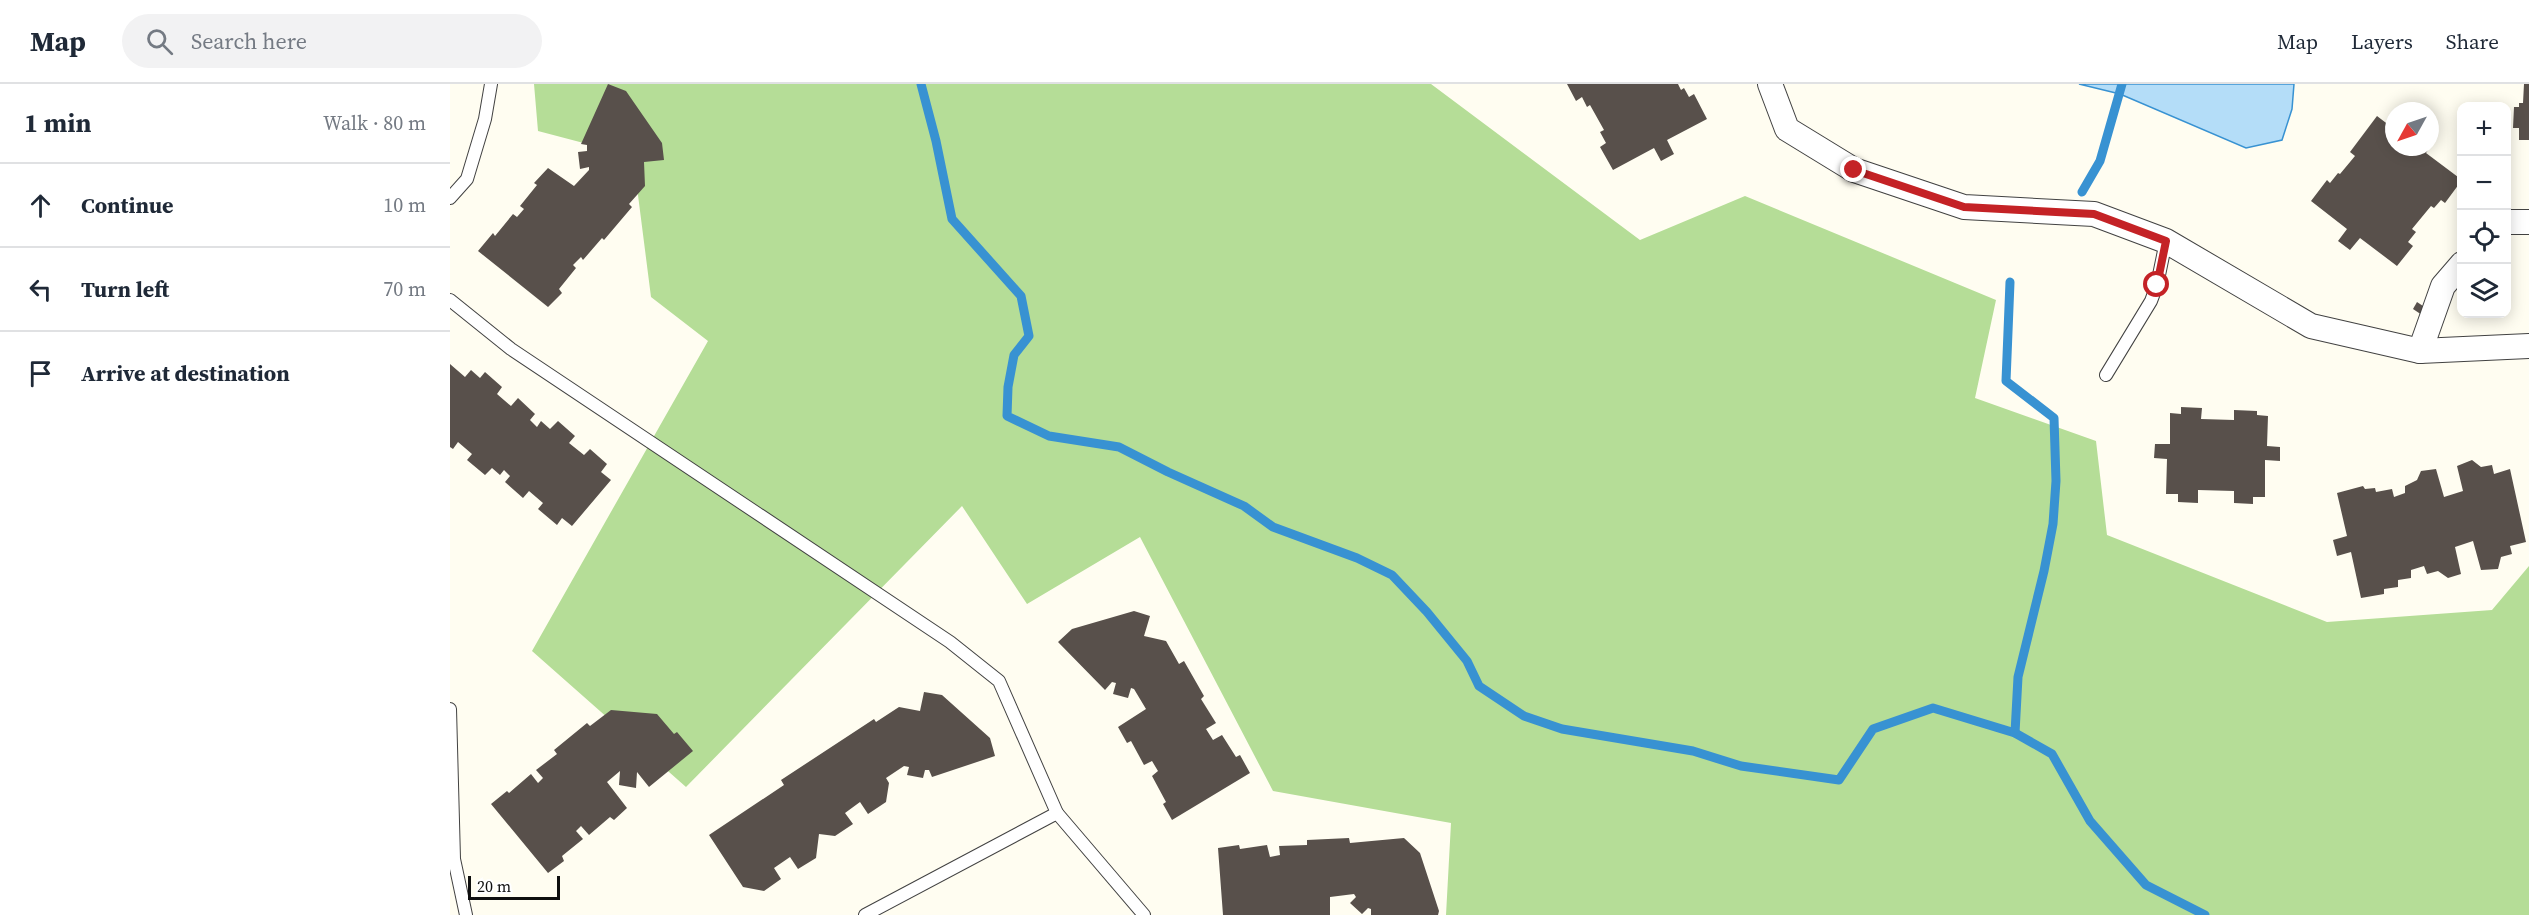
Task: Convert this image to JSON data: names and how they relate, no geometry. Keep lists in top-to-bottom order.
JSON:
{
  "scale_bar": "20 m",
  "north": "bottom left",
  "page": {
    "header": "Map",
    "search": "Search here",
    "nav": ["Map", "Layers", "Share"],
    "heading": ["1 min", "Walk · 80 m"],
    "map_buttons": ["+", "−"],
    "list": [
      ["Continue", "10 m"],
      ["Turn left", "70 m"],
      "Arrive at destination"
    ],
    "scale": "20 m"
  }
}
